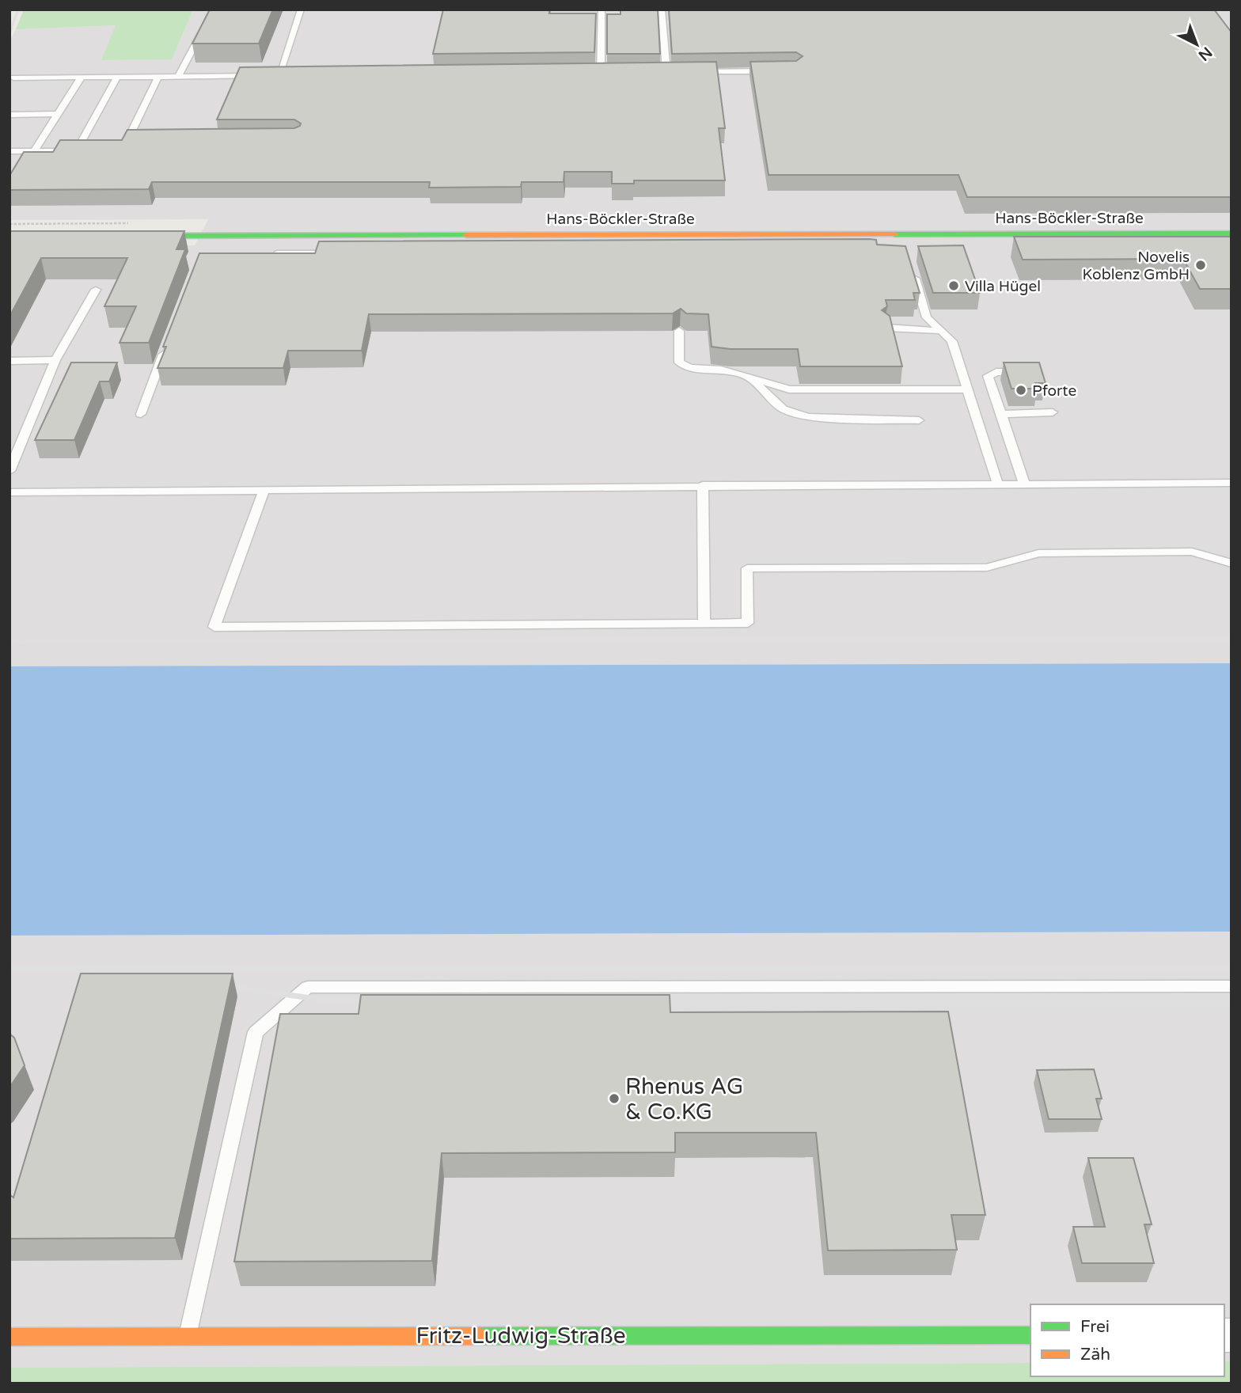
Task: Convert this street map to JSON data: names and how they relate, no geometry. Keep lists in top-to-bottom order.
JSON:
{
  "streets": {
    "main road": ["Hans-Böckler-Straße", "Fritz-Ludwig-Straße"]
  },
  "places": [
    "Novelis Koblenz GmbH",
    "Villa Hügel",
    "Pforte",
    "Rhenus AG & Co.KG"
  ],
  "legend": ["Frei", "Zäh"],
  "north": "bottom right"
}
